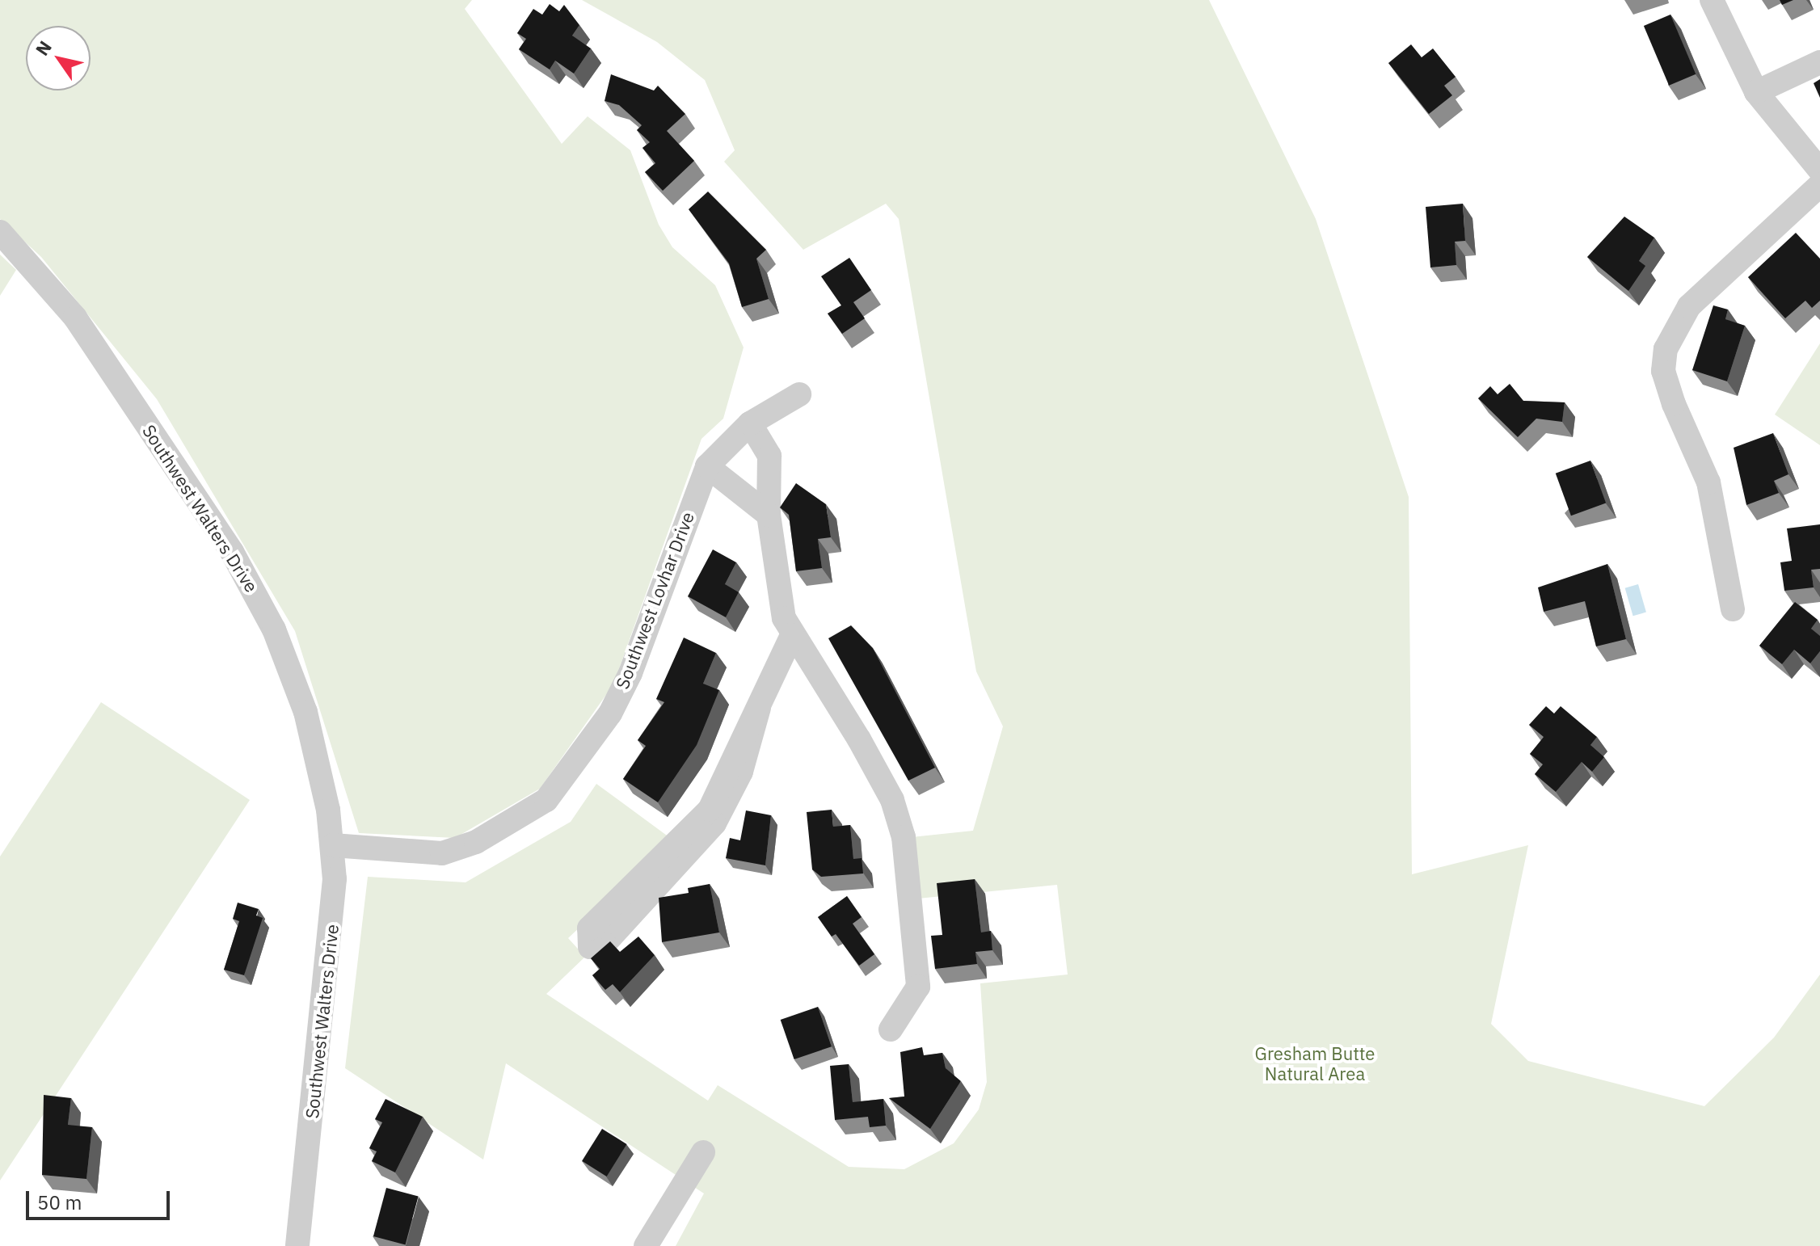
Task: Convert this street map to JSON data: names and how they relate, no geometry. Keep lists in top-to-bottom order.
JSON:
{
  "streets": {
    "street": ["Southwest Walters Drive", "Southwest Lovhar Drive"]
  },
  "crossings": [
    ["Southwest Walters Drive", "Southwest Lovhar Drive"]
  ],
  "parks": ["Gresham Butte Natural Area"],
  "scale_bar": "50 m",
  "north": "top left"
}
